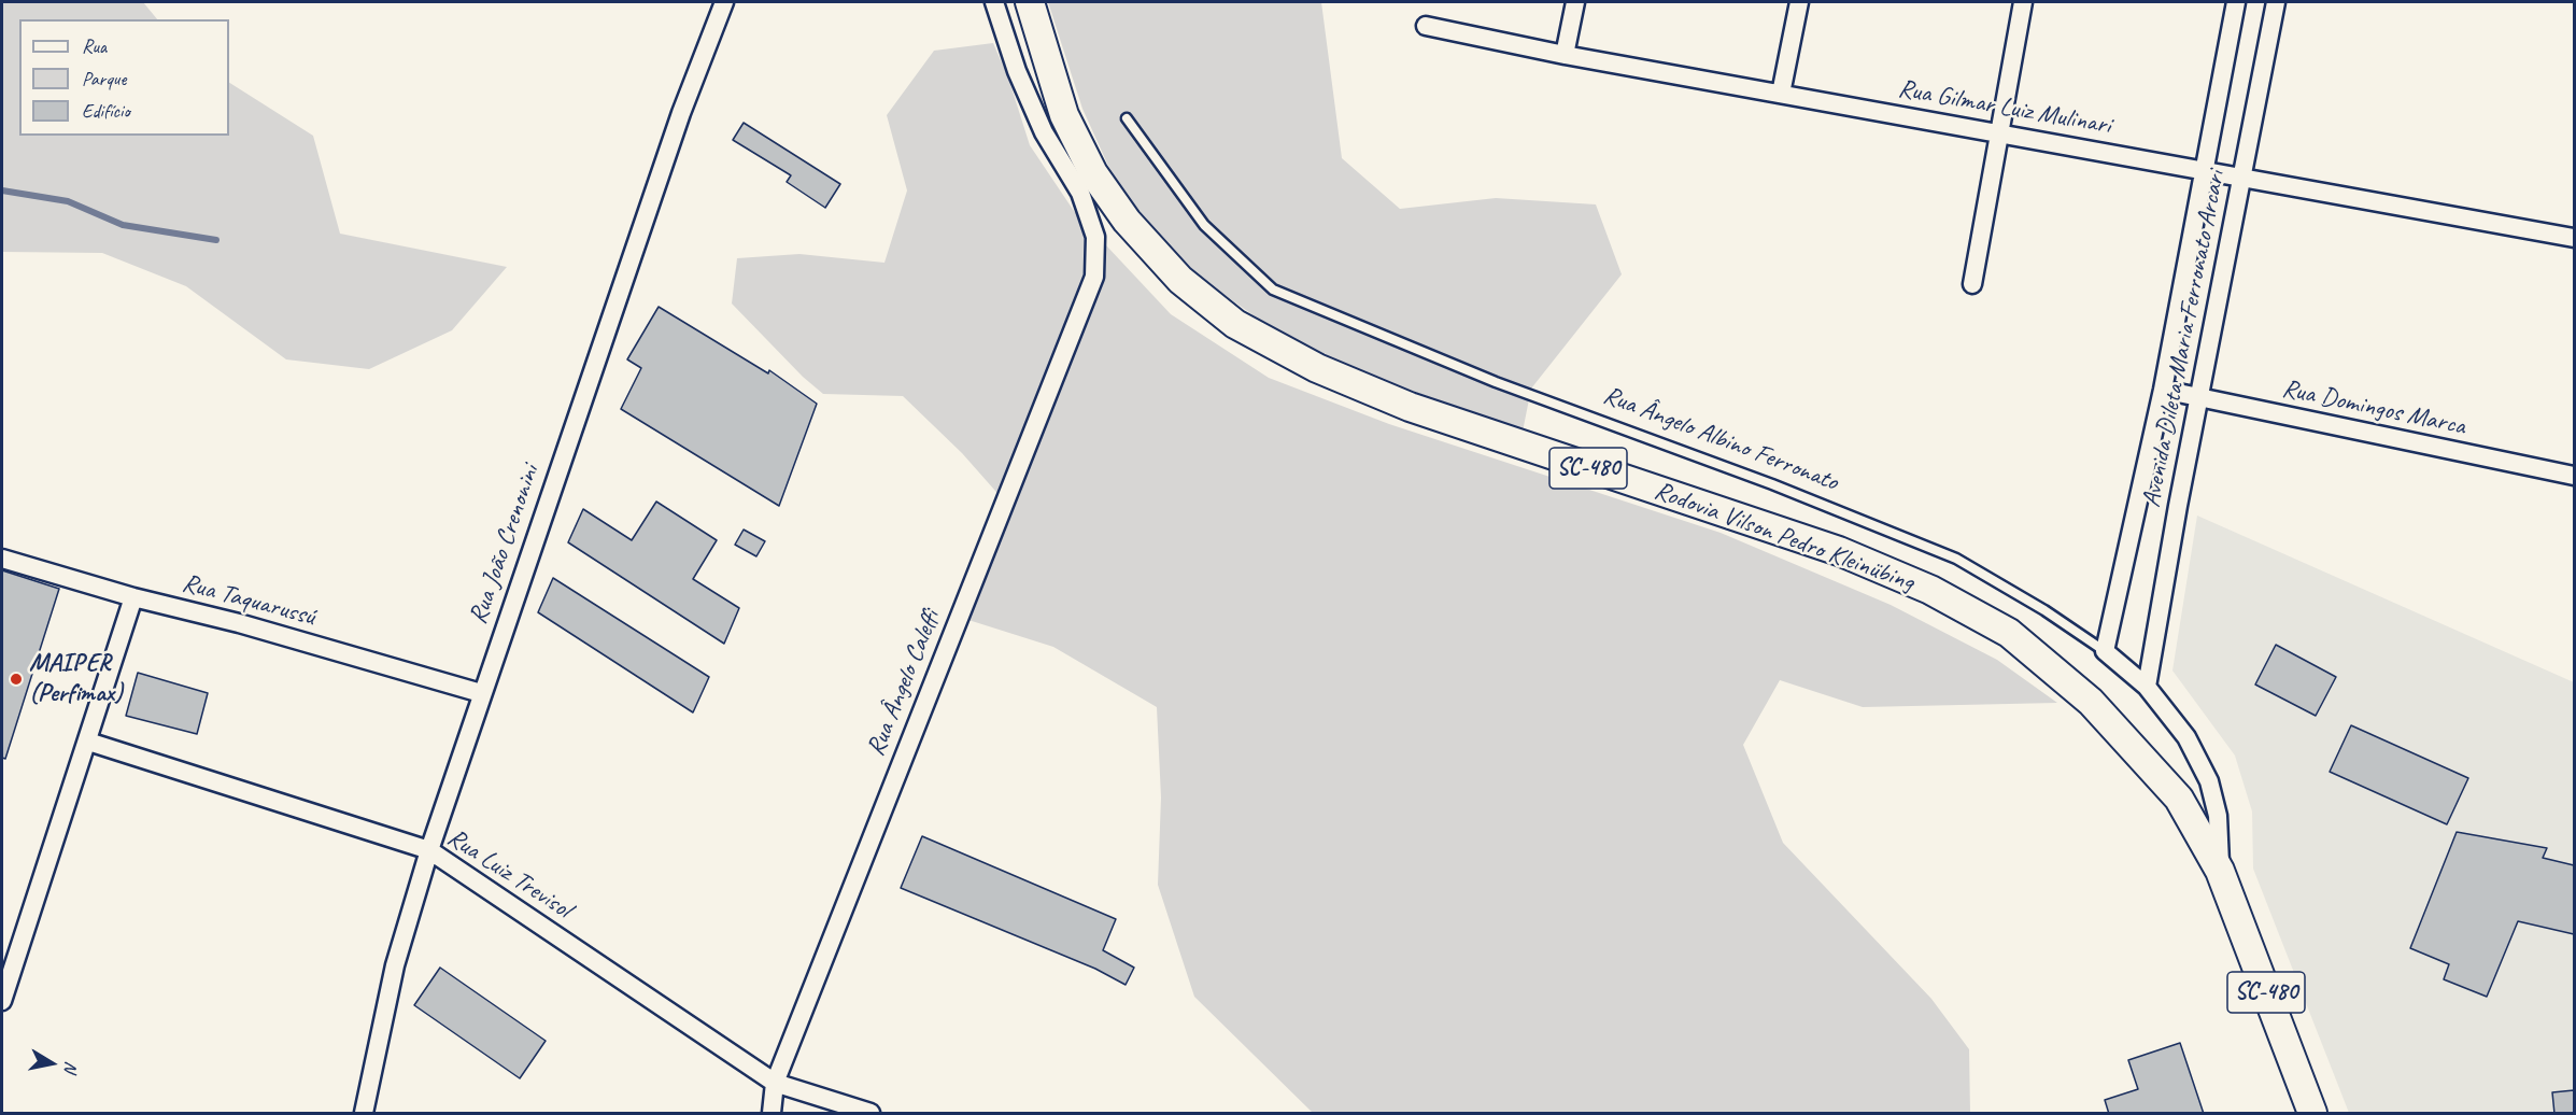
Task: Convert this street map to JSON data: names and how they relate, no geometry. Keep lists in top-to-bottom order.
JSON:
{
  "streets": {
    "main road": ["SC-480", "Rodovia Vilson Pedro Kleinübing"],
    "street": [
      "Rua Gilmar Luiz Mulinari",
      "Avenida Dileta Maria Ferronato Arcari",
      "Rua Domingos Marca",
      "Rua Ângelo Albino Ferronato",
      "Rua João Crenonini",
      "Rua Taquarussú",
      "Rua Ângelo Caleffi",
      "Rua Luiz Trevisol"
    ]
  },
  "crossings": [
    ["Rua Gilmar Luiz Mulinari", "Avenida Dileta Maria Ferronato Arcari"],
    ["Avenida Dileta Maria Ferronato Arcari", "Rua Domingos Marca"],
    ["Avenida Dileta Maria Ferronato Arcari", "Rua Ângelo Albino Ferronato"],
    ["Rua Ângelo Albino Ferronato", "Rodovia Vilson Pedro Kleinübing"],
    ["Rua João Crenonini", "Rua Taquarussú"],
    ["Rua João Crenonini", "Rua Luiz Trevisol"],
    ["Rua Ângelo Caleffi", "Rua Luiz Trevisol"]
  ],
  "places": ["MAIPER (Perfimax)"],
  "legend": ["Rua", "Parque", "Edifício"],
  "north": "right"
}
